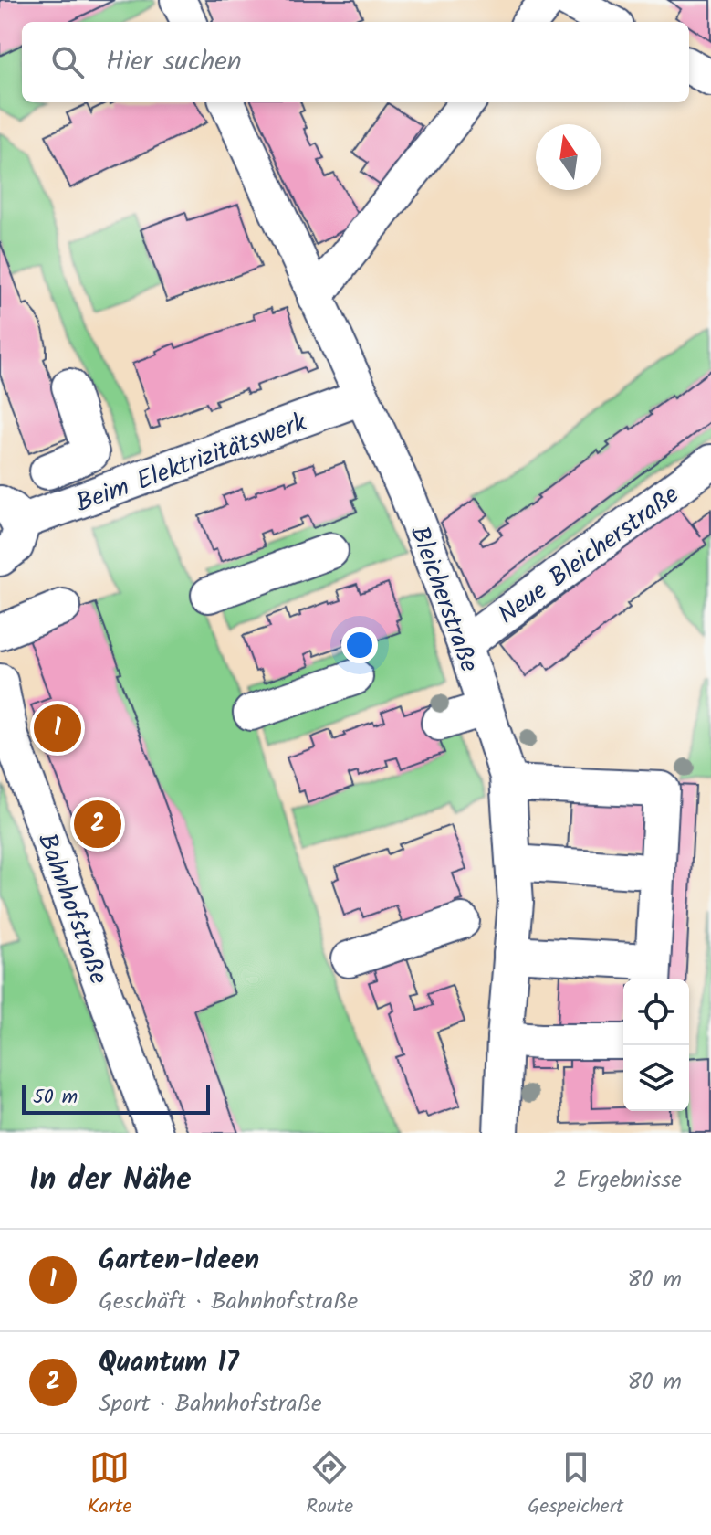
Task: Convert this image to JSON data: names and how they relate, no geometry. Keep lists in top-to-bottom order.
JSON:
{
  "streets": {
    "street": [
      "Beim Elektrizitätswerk",
      "Neue Bleicherstraße",
      "Bleicherstraße",
      "Bahnhofstraße"
    ]
  },
  "crossings": [
    ["Beim Elektrizitätswerk", "Bleicherstraße"],
    ["Neue Bleicherstraße", "Bleicherstraße"]
  ],
  "scale_bar": "50 m",
  "north": "top",
  "page": {
    "search": "Hier suchen",
    "pins": ["1", "2"],
    "scale": "50 m",
    "heading": ["In der Nähe", "2 Ergebnisse"],
    "list": [
      {
        "mark": "1",
        "name": "Garten-Ideen",
        "note": "Geschäft · Bahnhofstraße",
        "value": "80 m"
      },
      {
        "mark": "2",
        "name": "Quantum 17",
        "note": "Sport · Bahnhofstraße",
        "value": "80 m"
      }
    ],
    "nav": ["Karte", "Route", "Gespeichert"]
  }
}
